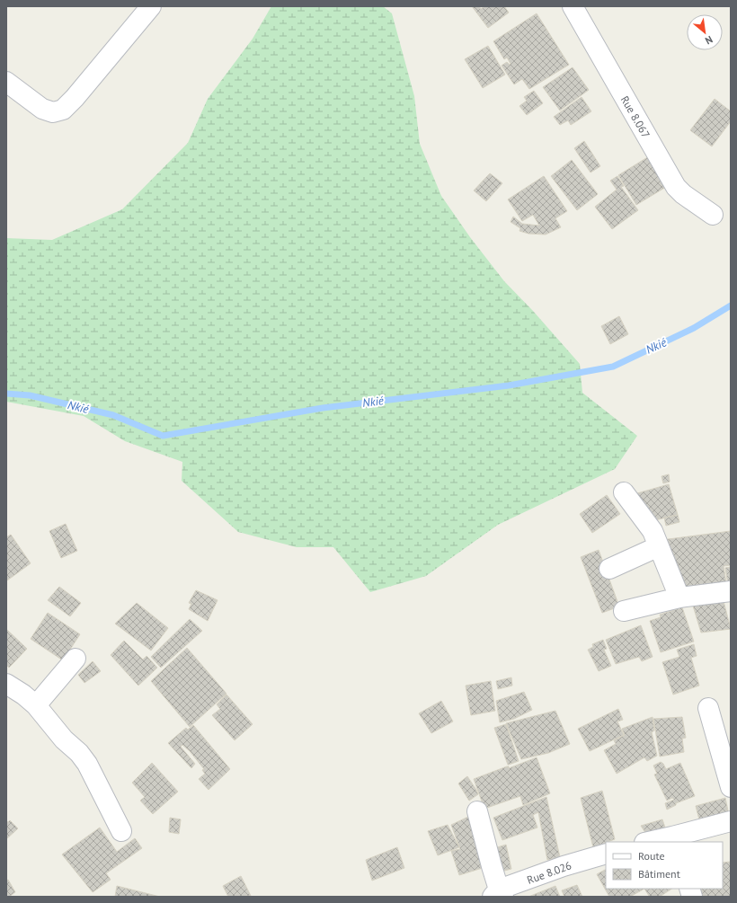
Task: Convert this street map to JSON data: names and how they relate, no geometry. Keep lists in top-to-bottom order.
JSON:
{
  "streets": {
    "street": ["Rue 8.067", "Rue 8.026"]
  },
  "water": ["Nkié"],
  "legend": ["Route", "Bâtiment"],
  "north": "bottom right"
}
